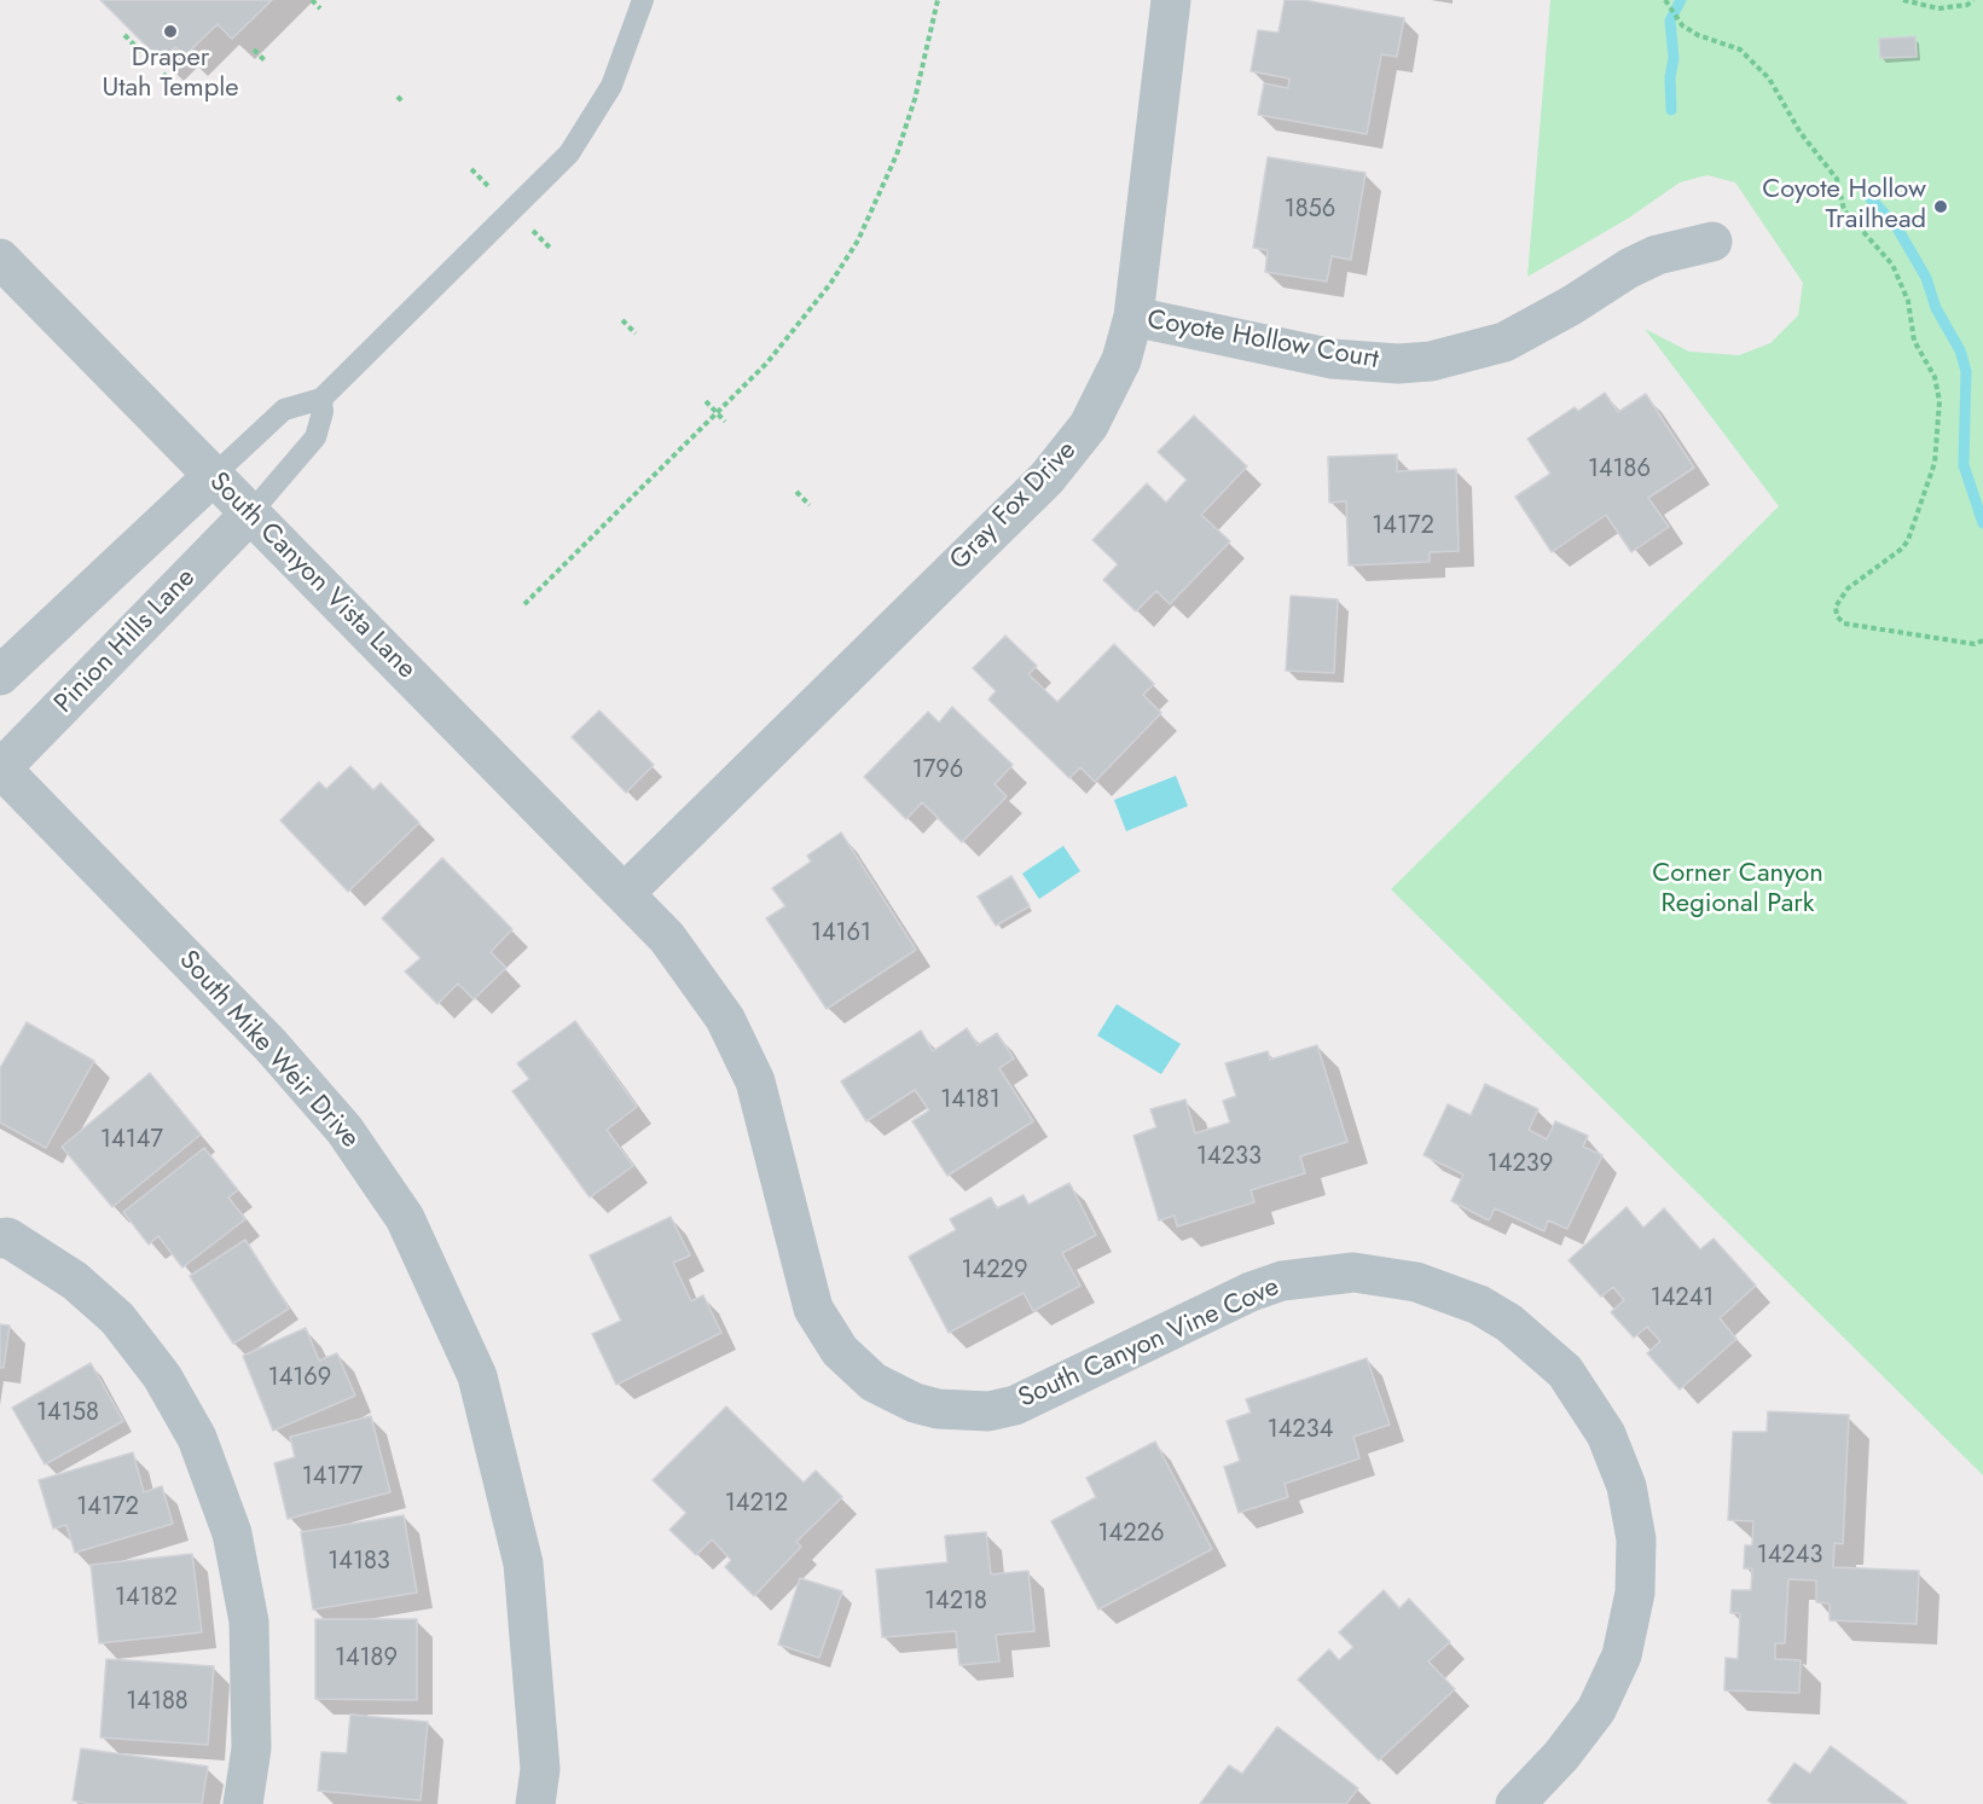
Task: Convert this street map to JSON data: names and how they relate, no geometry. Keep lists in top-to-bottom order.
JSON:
{
  "streets": {
    "street": [
      "Coyote Hollow Court",
      "Gray Fox Drive",
      "South Canyon Vista Lane",
      "Pinion Hills Lane",
      "South Mike Weir Drive",
      "South Canyon Vine Cove"
    ]
  },
  "crossings": [
    ["Coyote Hollow Court", "Gray Fox Drive"],
    ["Gray Fox Drive", "South Canyon Vista Lane"],
    ["Gray Fox Drive", "South Canyon Vine Cove"],
    ["South Canyon Vista Lane", "Pinion Hills Lane"],
    ["South Canyon Vista Lane", "South Canyon Vine Cove"],
    ["Pinion Hills Lane", "South Mike Weir Drive"]
  ],
  "parks": ["Corner Canyon Regional Park"],
  "places": ["Draper Utah Temple", "Coyote Hollow Trailhead"],
  "house_numbers": [
    "1856",
    "14186",
    "14172",
    "1796",
    "14161",
    "14181",
    "14147",
    "14233",
    "14239",
    "14229",
    "14241",
    "14169",
    "14158",
    "14234",
    "14177",
    "14212",
    "14172",
    "14226",
    "14243",
    "14183",
    "14182",
    "14218",
    "14189",
    "14188"
  ]
}
